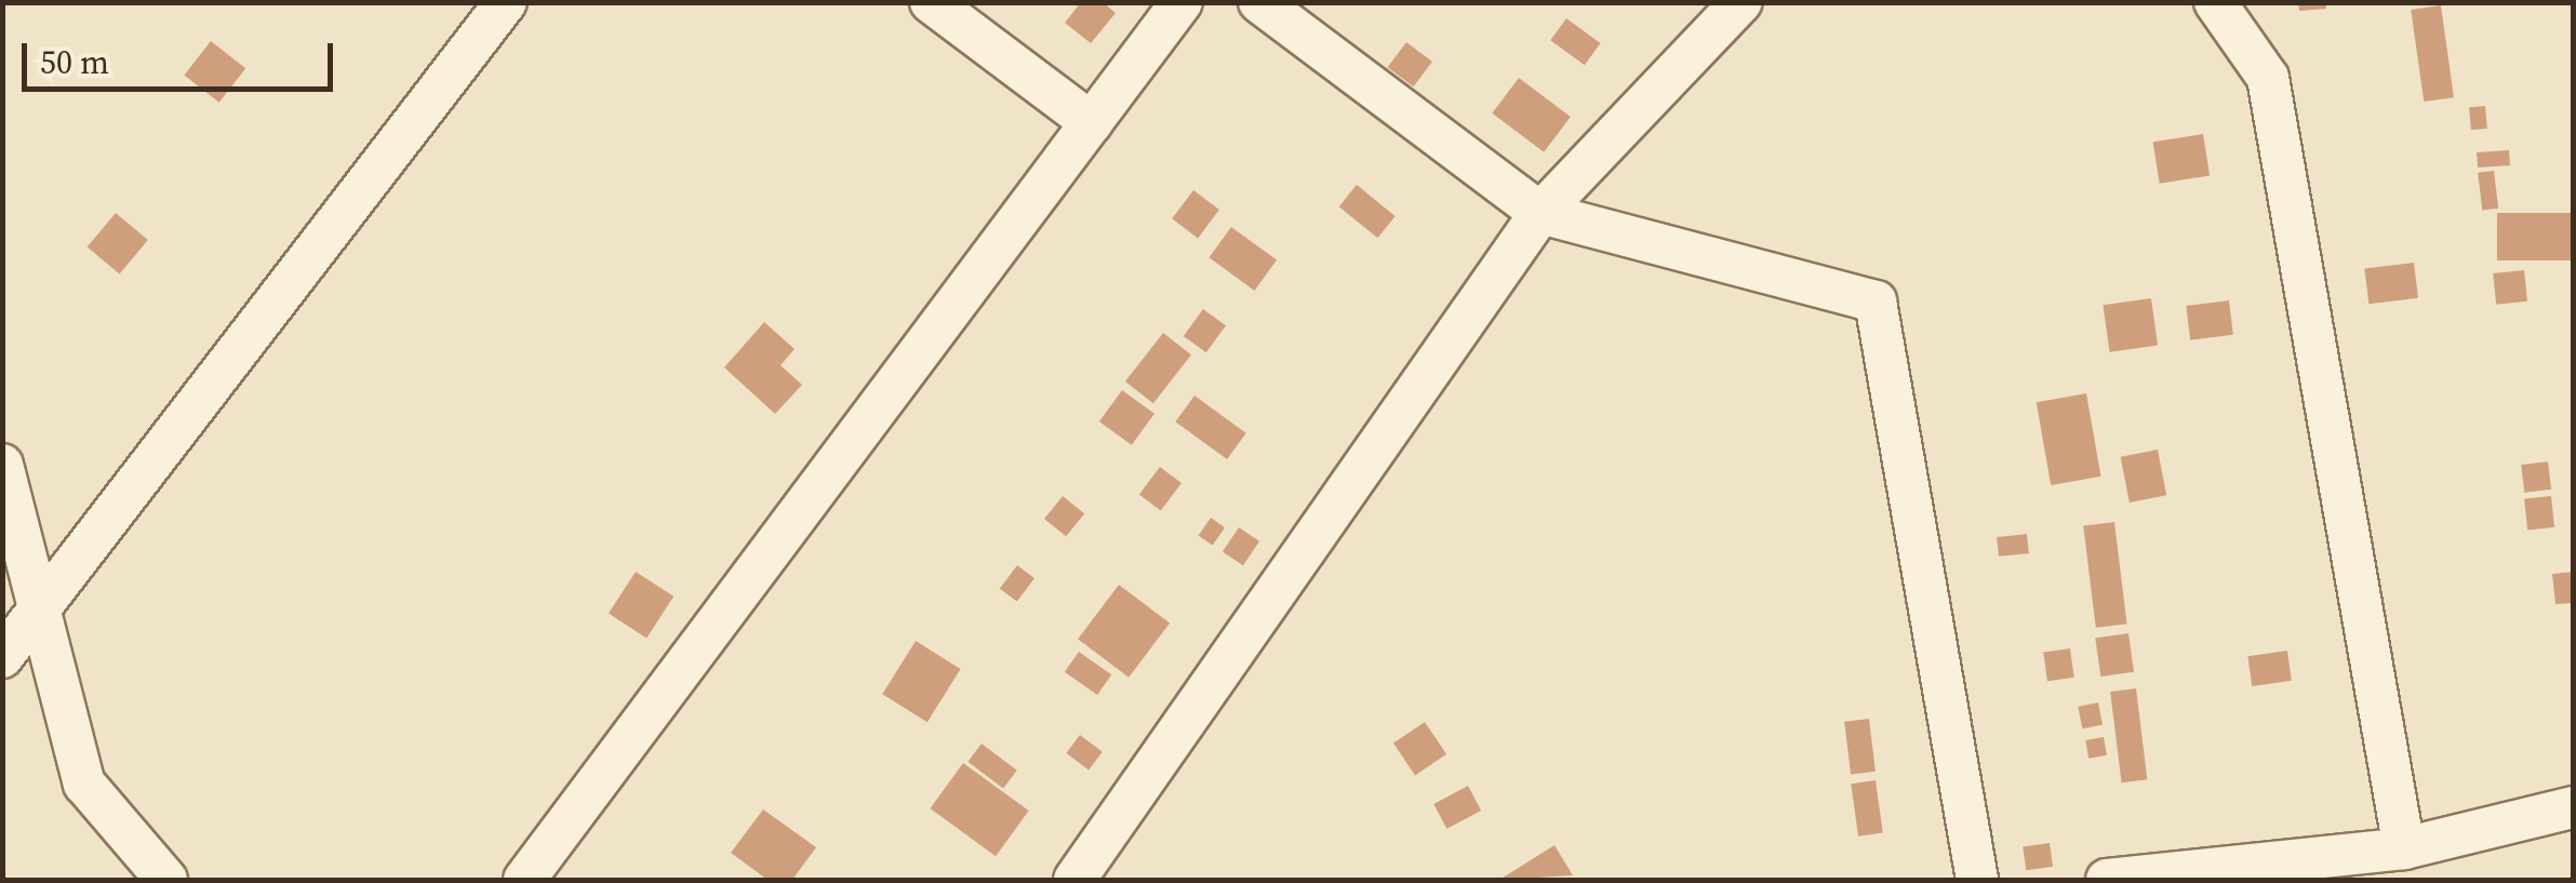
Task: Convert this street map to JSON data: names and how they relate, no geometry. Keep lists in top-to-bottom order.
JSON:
{
  "scale_bar": "50 m"
}
